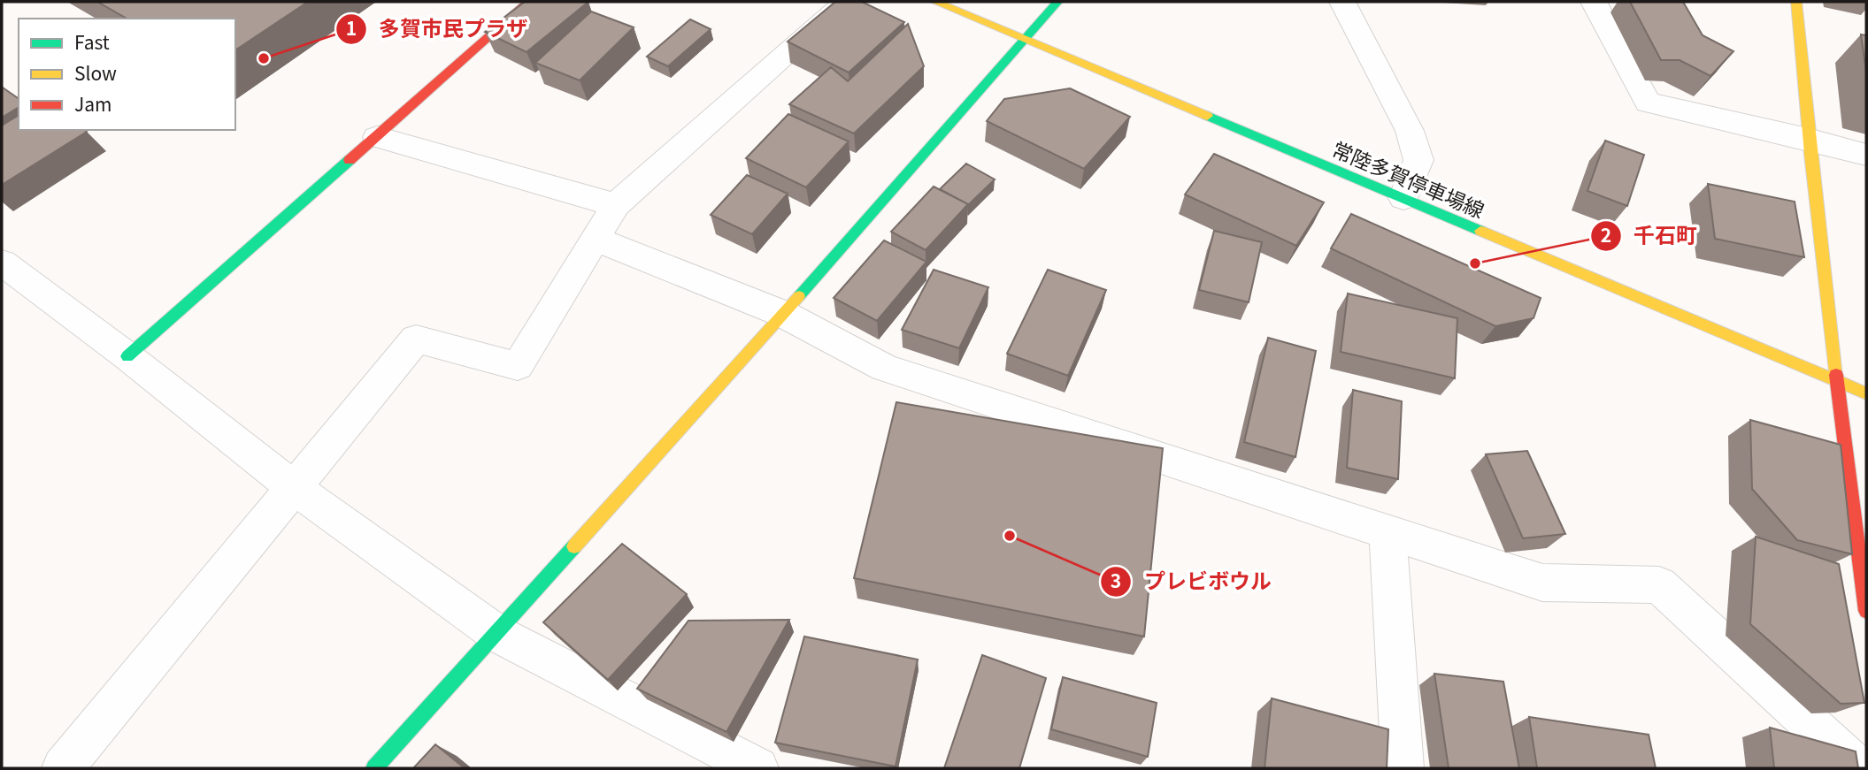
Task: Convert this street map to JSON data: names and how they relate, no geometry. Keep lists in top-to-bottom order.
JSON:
{
  "streets": {
    "street": ["常陸多賀停車場線"]
  },
  "places": ["多賀市民プラザ", "千石町", "プレビボウル"],
  "legend": ["Fast", "Slow", "Jam"]
}
